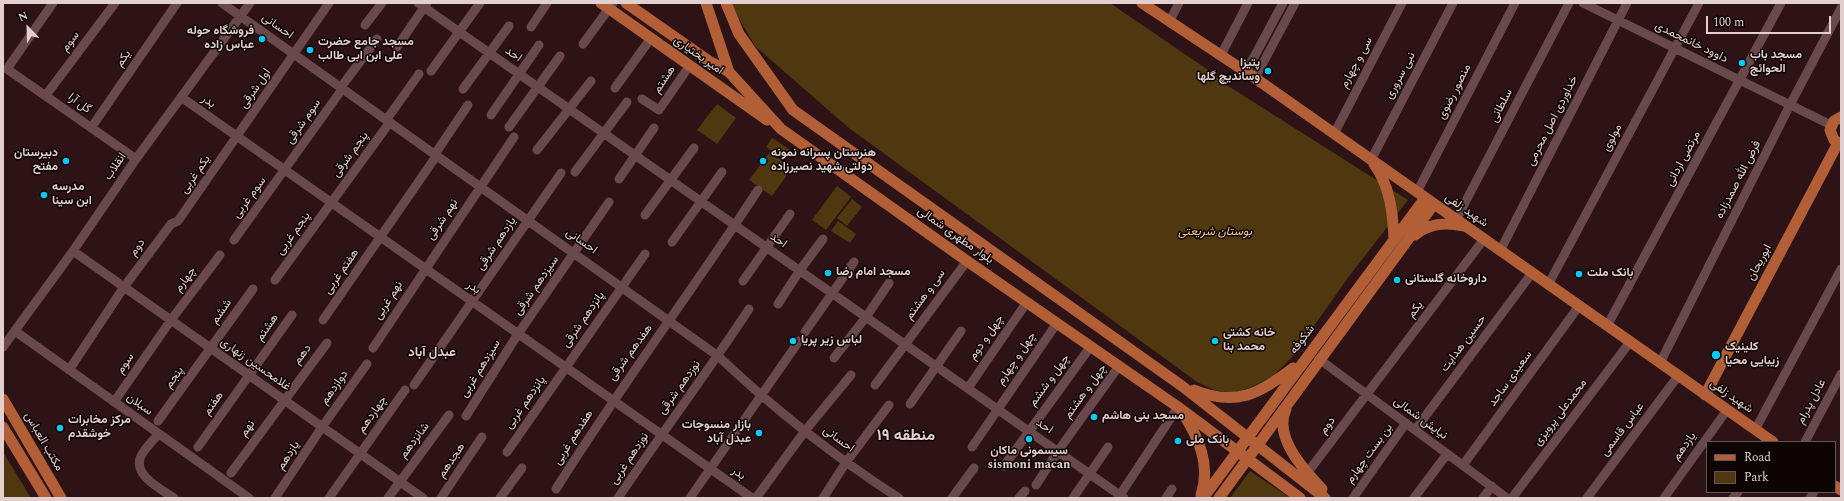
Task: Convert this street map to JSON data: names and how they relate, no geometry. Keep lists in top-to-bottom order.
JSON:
{
  "streets": {
    "main road": [
      "امیر بختیاری",
      "شهید زلفی",
      "بلوار مطهری شمالی",
      "ابوریحان",
      "شکوفه",
      "مکتب العباس"
    ],
    "street": [
      "احسانی",
      "سوم",
      "داوود خانمحمدی",
      "احد",
      "یکم",
      "سی و چهارم",
      "نبی سروری",
      "هشتم",
      "اول شرقی",
      "منصور رضوی",
      "بدر",
      "گل آرا",
      "سلطانی",
      "خداوردی اصل محرمی",
      "سوم شرقی",
      "مولوی",
      "پنجم شرقی",
      "مرتضی اردانی",
      "انقلاب",
      "یکم غربی",
      "فرض الله صمدزاده",
      "سوم غربی",
      "نهم شرقی",
      "پنجم غربی",
      "یازدهم شرقی",
      "دوم",
      "هفتم غربی",
      "چهارم",
      "سیزدهم شرقی",
      "سی و هشتم",
      "نهم غربی",
      "ششم",
      "پانزدهم شرقی",
      "چهل و دوم",
      "حسین هدایت",
      "هفدهم شرقی",
      "دهم",
      "چهل و چهارم",
      "غلامحسین زنهاری",
      "سیزدهم غربی",
      "پنجم",
      "سعیدی ساجد",
      "چهل و ششم",
      "دوازدهم",
      "نوزدهم شرقی",
      "چهل و هشتم",
      "عادل پدرام",
      "پانزدهم غربی",
      "هفتم",
      "سبلان",
      "محمدعلی پرویزی",
      "چهاردهم",
      "نیایش شمالی",
      "نهم",
      "عباس قاسمی",
      "هفدهم غربی",
      "شانزدهم",
      "یازدهم",
      "بن بست چهارم",
      "نوزدهم غربی",
      "هجدهم"
    ]
  },
  "crossings": [
    ["احسانی", "اول شرقی"],
    ["احسانی", "سوم شرقی"],
    ["احسانی", "پنجم شرقی"],
    ["احسانی", "انقلاب"],
    ["احسانی", "نهم شرقی"],
    ["احسانی", "یازدهم شرقی"],
    ["احسانی", "هفتم غربی"],
    ["احسانی", "سیزدهم شرقی"],
    ["احسانی", "پانزدهم شرقی"],
    ["احسانی", "هفدهم شرقی"],
    ["احسانی", "نوزدهم شرقی"],
    ["سوم", "گل آرا"],
    ["سوم", "چهارم"],
    ["سوم", "غلامحسین زنهاری"],
    ["سوم", "سبلان"],
    ["داوود خانمحمدی", "خداوردی اصل محرمی"],
    ["داوود خانمحمدی", "مولوی"],
    ["داوود خانمحمدی", "مرتضی اردانی"],
    ["داوود خانمحمدی", "فرض الله صمدزاده"],
    ["احد", "سی و هشتم"],
    ["احد", "چهل و دوم"],
    ["احد", "چهل و چهارم"],
    ["احد", "چهل و ششم"],
    ["احد", "چهل و هشتم"],
    ["امیر بختیاری", "هشتم"],
    ["امیر بختیاری", "بلوار مطهری شمالی"],
    ["یکم", "گل آرا"],
    ["یکم", "شهید زلفی"],
    ["یکم", "دوم"],
    ["یکم", "نیایش شمالی"],
    ["سی و چهارم", "شهید زلفی"],
    ["نبی سروری", "شهید زلفی"],
    ["هشتم", "غلامحسین زنهاری"],
    ["هشتم", "هفتم"],
    ["اول شرقی", "بدر"],
    ["اول شرقی", "یکم غربی"],
    ["منصور رضوی", "شهید زلفی"],
    ["منصور رضوی", "شکوفه"],
    ["بدر", "سوم شرقی"],
    ["بدر", "پنجم شرقی"],
    ["بدر", "انقلاب"],
    ["بدر", "یکم غربی"],
    ["بدر", "سوم غربی"],
    ["بدر", "نهم شرقی"],
    ["بدر", "پنجم غربی"],
    ["بدر", "یازدهم شرقی"],
    ["بدر", "هفتم غربی"],
    ["بدر", "سیزدهم شرقی"],
    ["بدر", "نهم غربی"],
    ["بدر", "پانزدهم شرقی"],
    ["بدر", "هفدهم شرقی"],
    ["بدر", "سیزدهم غربی"],
    ["بدر", "نوزدهم شرقی"],
    ["بدر", "پانزدهم غربی"],
    ["بدر", "هفدهم غربی"],
    ["بدر", "نوزدهم غربی"],
    ["گل آرا", "انقلاب"],
    ["سلطانی", "شهید زلفی"],
    ["خداوردی اصل محرمی", "شهید زلفی"],
    ["سوم شرقی", "سوم غربی"],
    ["مولوی", "شهید زلفی"],
    ["پنجم شرقی", "پنجم غربی"],
    ["مرتضی اردانی", "شهید زلفی"],
    ["انقلاب", "غلامحسین زنهاری"],
    ["انقلاب", "سبلان"],
    ["یکم غربی", "دوم"],
    ["فرض الله صمدزاده", "شهید زلفی"],
    ["شهید زلفی", "ابوریحان"],
    ["شهید زلفی", "شکوفه"],
    ["شهید زلفی", "حسین هدایت"],
    ["شهید زلفی", "سعیدی ساجد"],
    ["شهید زلفی", "محمدعلی پرویزی"],
    ["شهید زلفی", "عباس قاسمی"],
    ["شهید زلفی", "یازدهم"],
    ["نهم شرقی", "نهم غربی"],
    ["بلوار مطهری شمالی", "سی و هشتم"],
    ["بلوار مطهری شمالی", "چهل و دوم"],
    ["بلوار مطهری شمالی", "شکوفه"],
    ["بلوار مطهری شمالی", "چهل و چهارم"],
    ["بلوار مطهری شمالی", "چهل و ششم"],
    ["بلوار مطهری شمالی", "چهل و هشتم"],
    ["دوم", "غلامحسین زنهاری"],
    ["دوم", "نیایش شمالی"],
    ["چهارم", "غلامحسین زنهاری"],
    ["سیزدهم شرقی", "سیزدهم غربی"],
    ["ششم", "غلامحسین زنهاری"],
    ["ششم", "پنجم"],
    ["پانزدهم شرقی", "پانزدهم غربی"],
    ["شکوفه", "نیایش شمالی"],
    ["حسین هدایت", "نیایش شمالی"],
    ["هفدهم شرقی", "هفدهم غربی"],
    ["دهم", "غلامحسین زنهاری"],
    ["دهم", "نهم"],
    ["غلامحسین زنهاری", "پنجم"],
    ["غلامحسین زنهاری", "دوازدهم"],
    ["غلامحسین زنهاری", "هفتم"],
    ["غلامحسین زنهاری", "چهاردهم"],
    ["غلامحسین زنهاری", "نهم"],
    ["غلامحسین زنهاری", "شانزدهم"],
    ["غلامحسین زنهاری", "یازدهم"],
    ["سعیدی ساجد", "نیایش شمالی"],
    ["دوازدهم", "یازدهم"],
    ["نوزدهم شرقی", "نوزدهم غربی"],
    ["نیایش شمالی", "بن بست چهارم"]
  ],
  "districts": ["عبدل آباد", "منطقه ۱۹"],
  "parks": ["بوستان شریعتی"],
  "places": [
    "فروشگاه حوله عباس زاده",
    "مسجد جامع حضرت علی ابن ابی طالب",
    "مسجد باب‌ الحوائج",
    "پتیزا وساندیچ گلها",
    "دبیرستان مفتح",
    "هنرستان پسرانه نمونه دولتی شهید نصیرزاده",
    "مدرسه ابن سینا",
    "مسجد امام رضا",
    "بانک ملت",
    "داروخانه گلستانی",
    "لباس زیر پریا",
    "خانه کشتی محمد بنا",
    "کلینیک زیبایی محیا",
    "مسجد بنی هاشم",
    "مرکز مخابرات خوشقدم",
    "بازار منسوجات عبدل آباد",
    "سیسمونی ماکان sismoni macan",
    "بانک ملی"
  ],
  "legend": ["Road", "Park"],
  "scale_bar": "100 m",
  "north": "top left"
}
